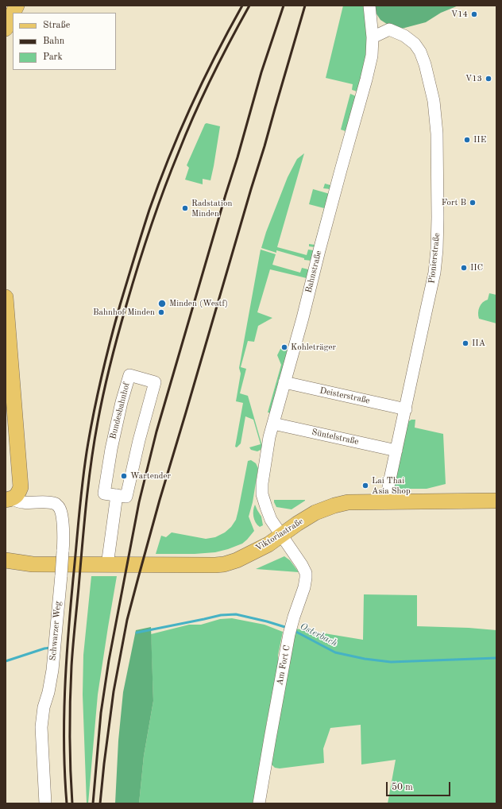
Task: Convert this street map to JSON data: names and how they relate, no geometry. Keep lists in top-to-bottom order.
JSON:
{
  "streets": {
    "main road": ["Viktoriastraße"],
    "street": [
      "Pionierstraße",
      "Bahnstraße",
      "Deisterstraße",
      "Bundesbahnhof",
      "Süntelstraße",
      "Schwarzer Weg",
      "Am Fort C"
    ]
  },
  "crossings": [
    ["Pionierstraße", "Bahnstraße"],
    ["Pionierstraße", "Deisterstraße"],
    ["Pionierstraße", "Süntelstraße"],
    ["Pionierstraße", "Viktoriastraße"],
    ["Bahnstraße", "Deisterstraße"],
    ["Bahnstraße", "Süntelstraße"],
    ["Bahnstraße", "Viktoriastraße"],
    ["Bahnstraße", "Am Fort C"],
    ["Viktoriastraße", "Am Fort C"]
  ],
  "water": ["Osterbach"],
  "places": [
    "V14",
    "V13",
    "IIE",
    "Fort B",
    "Radstation Minden",
    "IIC",
    "Minden (Westf)",
    "Bahnhof Minden",
    "IIA",
    "Kohleträger",
    "Wartender",
    "Lai Thai Asia Shop"
  ],
  "legend": ["Straße", "Bahn", "Park"],
  "scale_bar": "50 m"
}
